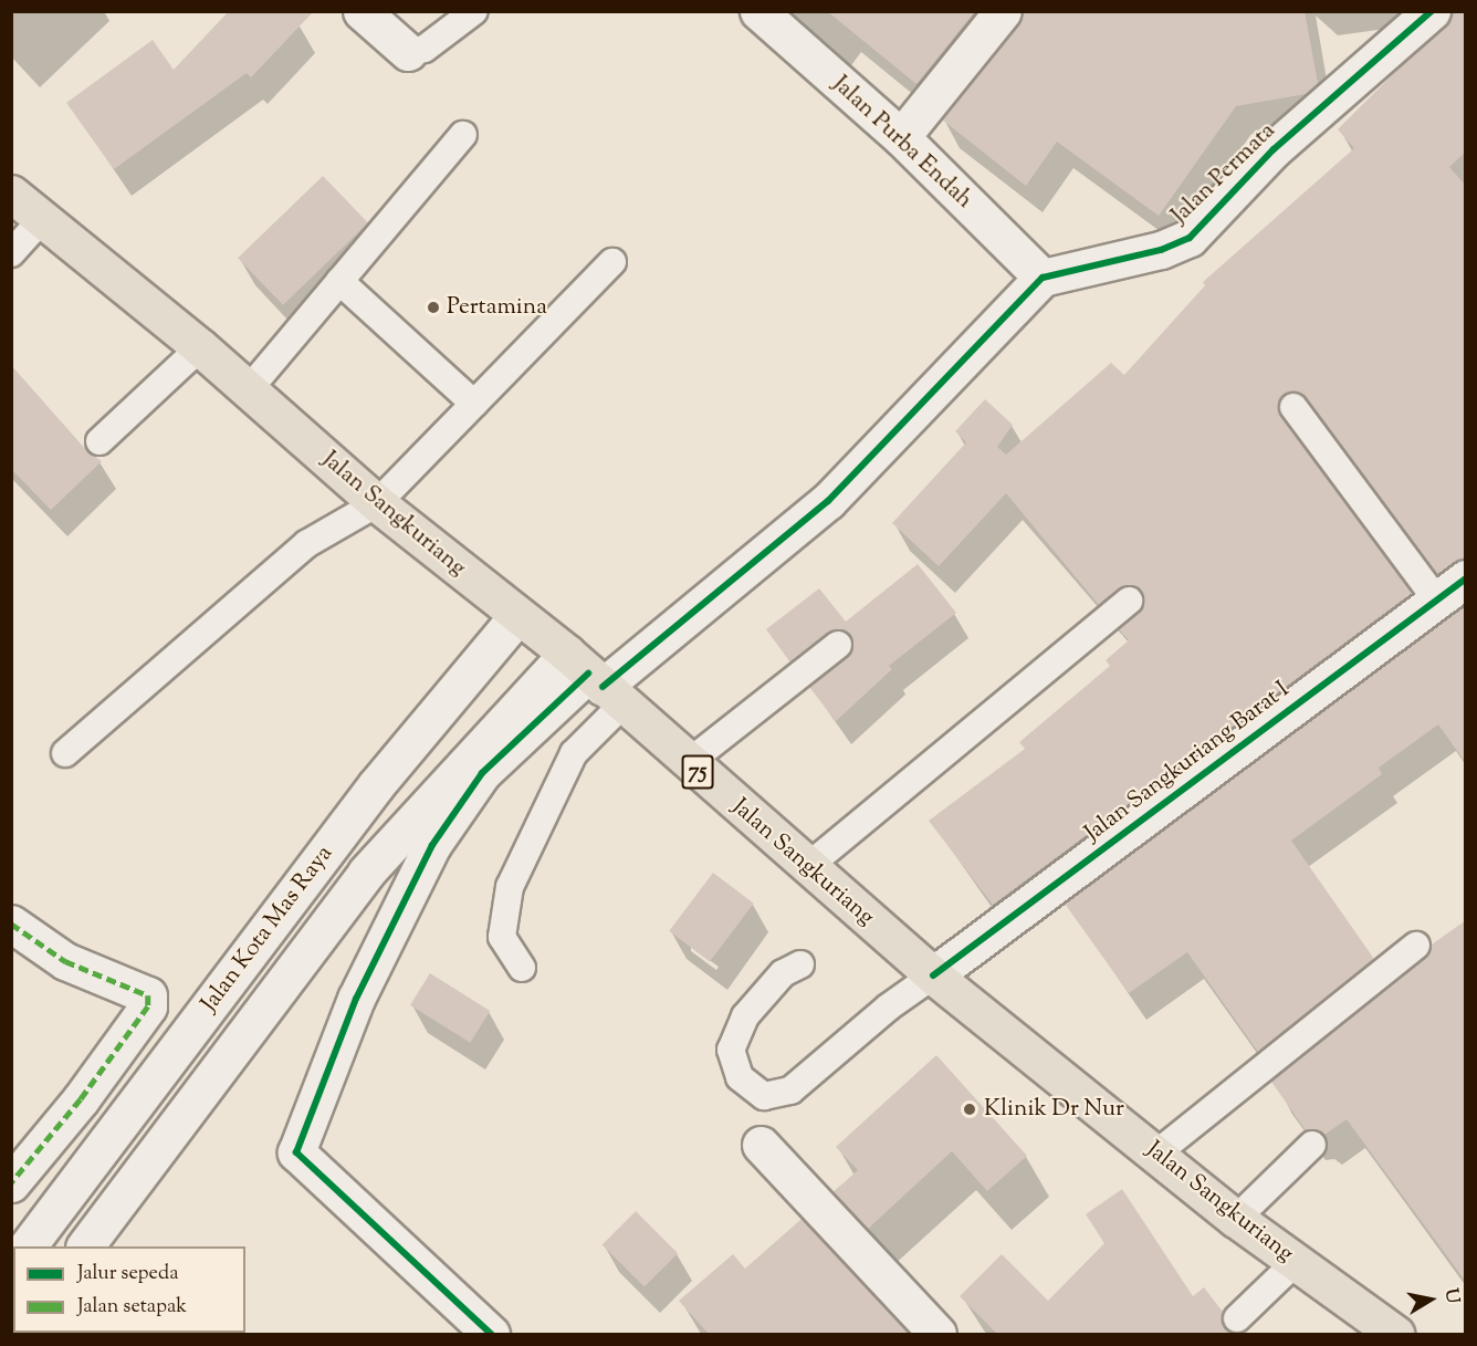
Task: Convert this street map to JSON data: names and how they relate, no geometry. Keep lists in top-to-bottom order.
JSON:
{
  "streets": {
    "main road": ["Jalan Sangkuriang", "75"],
    "street": [
      "Jalan Purba Endah",
      "Jalan Permata",
      "Jalan Sangkuriang Barat I",
      "Jalan Kota Mas Raya"
    ]
  },
  "crossings": [
    ["Jalan Purba Endah", "Jalan Permata"],
    ["Jalan Sangkuriang", "Jalan Sangkuriang Barat I"],
    ["Jalan Sangkuriang", "Jalan Kota Mas Raya"]
  ],
  "places": ["Pertamina", "Klinik Dr Nur"],
  "legend": ["Jalur sepeda", "Jalan setapak"],
  "north": "right"
}
